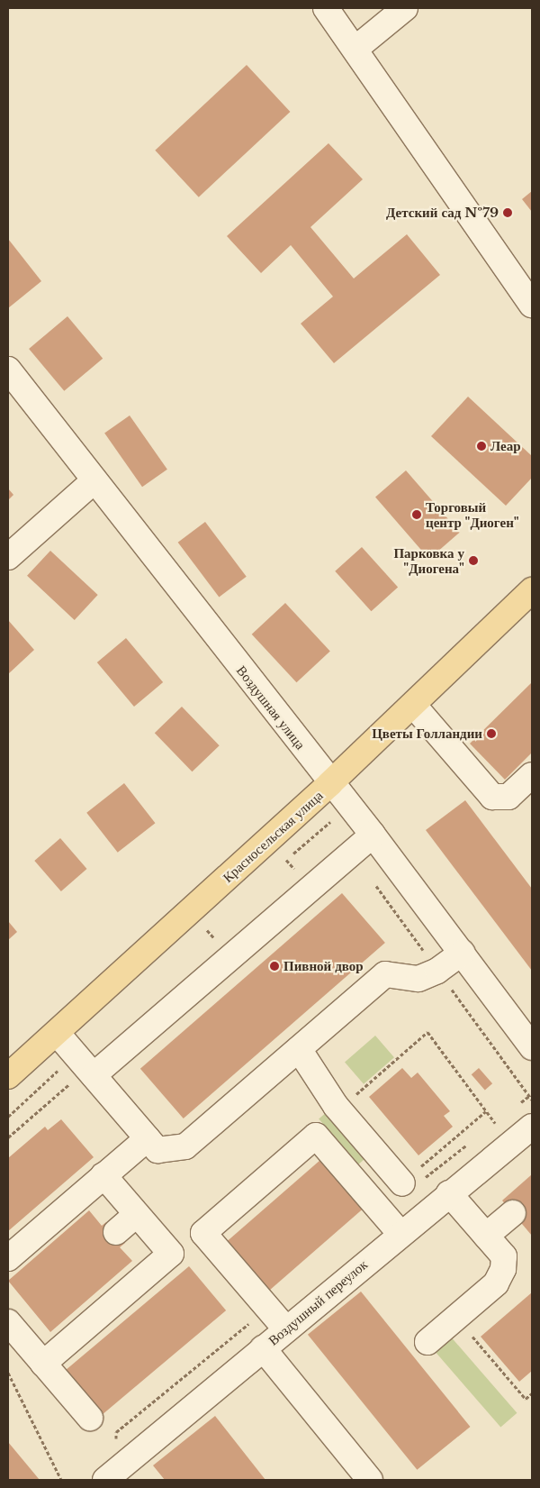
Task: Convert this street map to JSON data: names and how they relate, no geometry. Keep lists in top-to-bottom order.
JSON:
{
  "streets": {
    "main road": ["Красносельская улица"],
    "street": ["Воздушная улица", "Воздушный переулок"]
  },
  "crossings": [
    ["Воздушная улица", "Красносельская улица"]
  ],
  "places": [
    "Детский сад №79",
    "Леар",
    "Торговый центр \"Диоген\"",
    "Парковка у \"Диогена\"",
    "Цветы Голландии",
    "Пивной двор"
  ]
}
